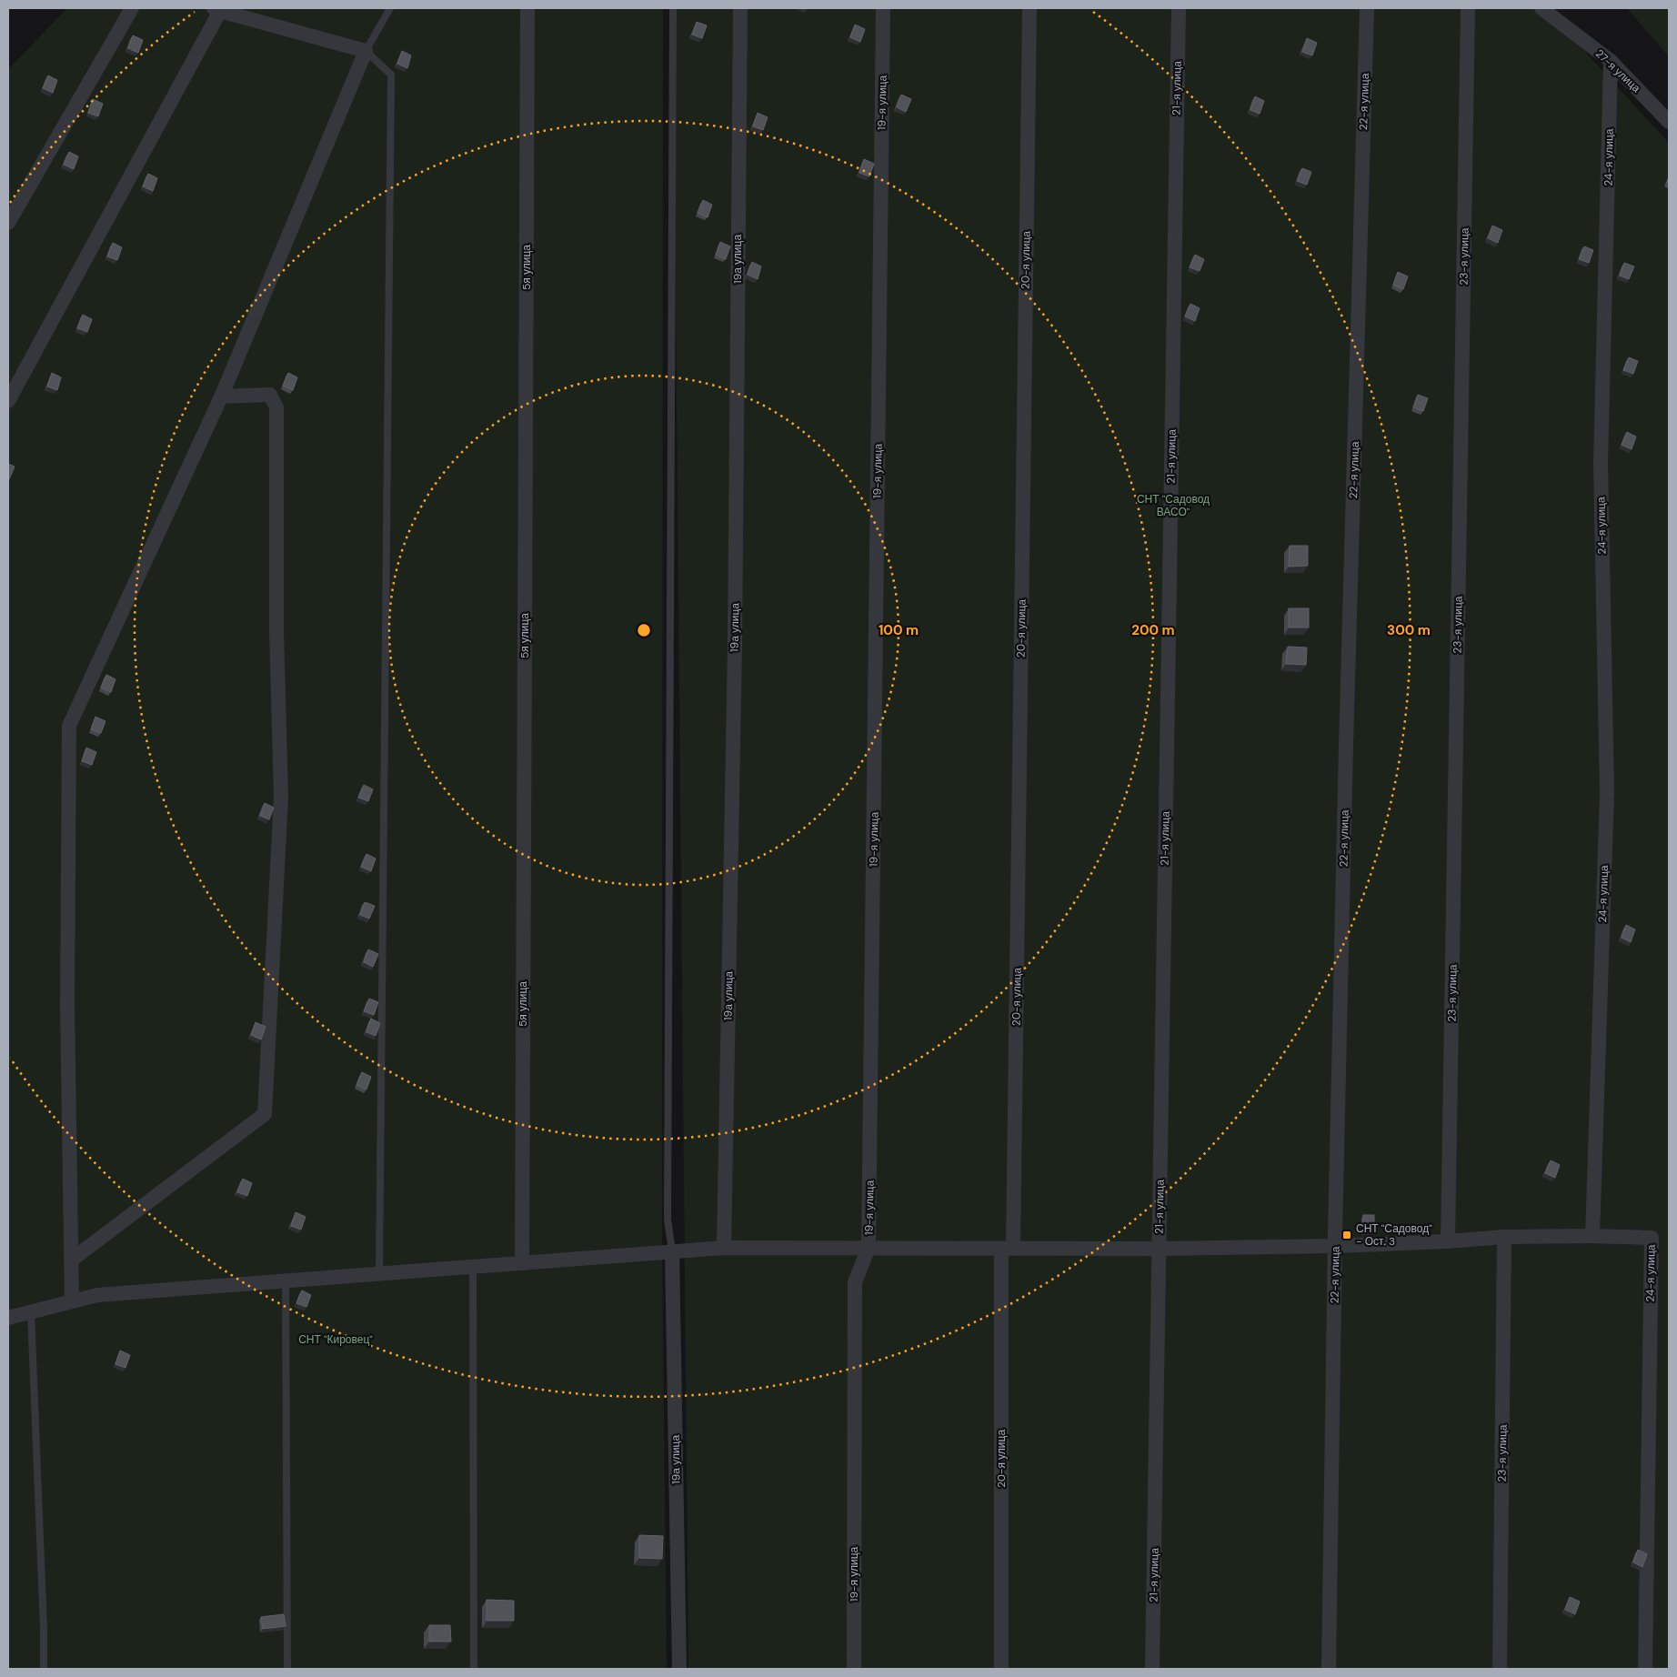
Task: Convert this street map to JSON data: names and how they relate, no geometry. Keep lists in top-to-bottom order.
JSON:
{
  "streets": {
    "street": [
      "27-я улица",
      "21-я улица",
      "22-я улица",
      "19-я улица",
      "24-я улица",
      "23-я улица",
      "19а улица",
      "20-я улица",
      "5я улица"
    ]
  },
  "crossings": [
    ["27-я улица", "24-я улица"]
  ],
  "parks": ["СНТ \"Садовод ВАСО\"", "СНТ \"Кировец\""],
  "places": {
    "transit": ["СНТ \"Садовод\" - Ост. 3"]
  },
  "rings": ["100 m", "200 m", "300 m"]
}
